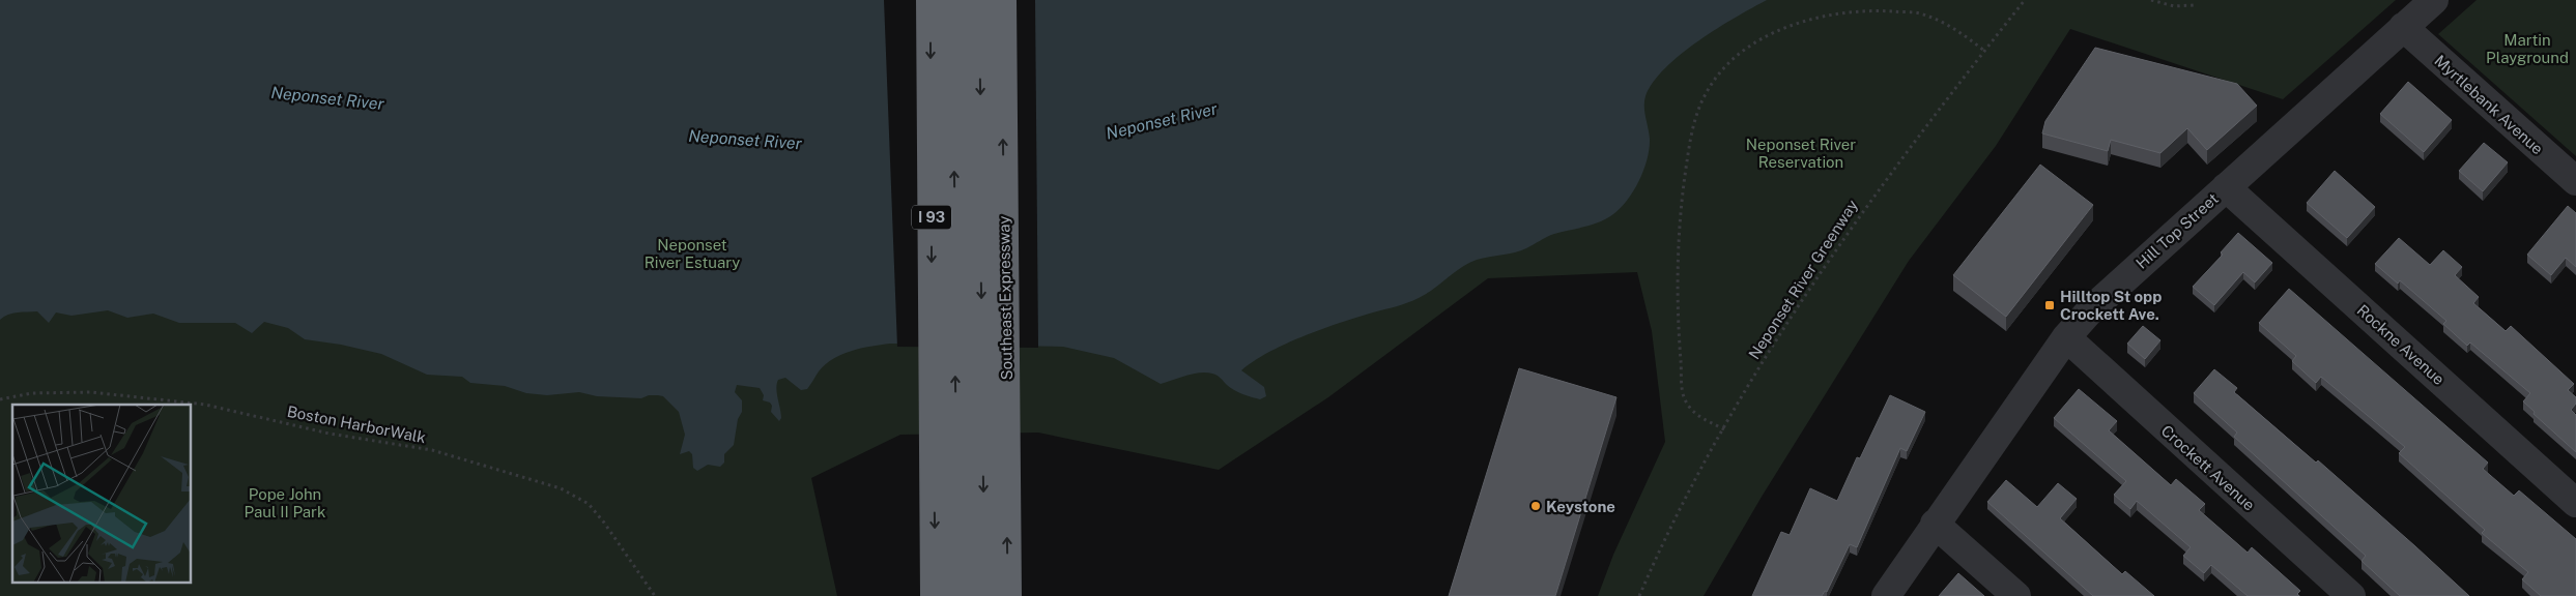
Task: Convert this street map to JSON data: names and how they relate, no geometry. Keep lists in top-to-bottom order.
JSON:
{
  "streets": {
    "highway": ["I 93", "Southeast Expressway"],
    "street": [
      "Myrtlebank Avenue",
      "Hill Top Street",
      "Rockne Avenue",
      "Crockett Avenue"
    ],
    "path": ["Neponset River Greenway", "Boston HarborWalk"]
  },
  "crossings": [
    ["Myrtlebank Avenue", "Hill Top Street"],
    ["I 93", "Southeast Expressway"],
    ["Hill Top Street", "Rockne Avenue"],
    ["Hill Top Street", "Crockett Avenue"]
  ],
  "water": ["Neponset River"],
  "parks": [
    "Martin Playground",
    "Neponset River Reservation",
    "Neponset River Estuary",
    "Pope John Paul II Park"
  ],
  "places": {
    "transit": ["Hilltop St opp Crockett Ave."],
    "other": ["Keystone"]
  }
}
